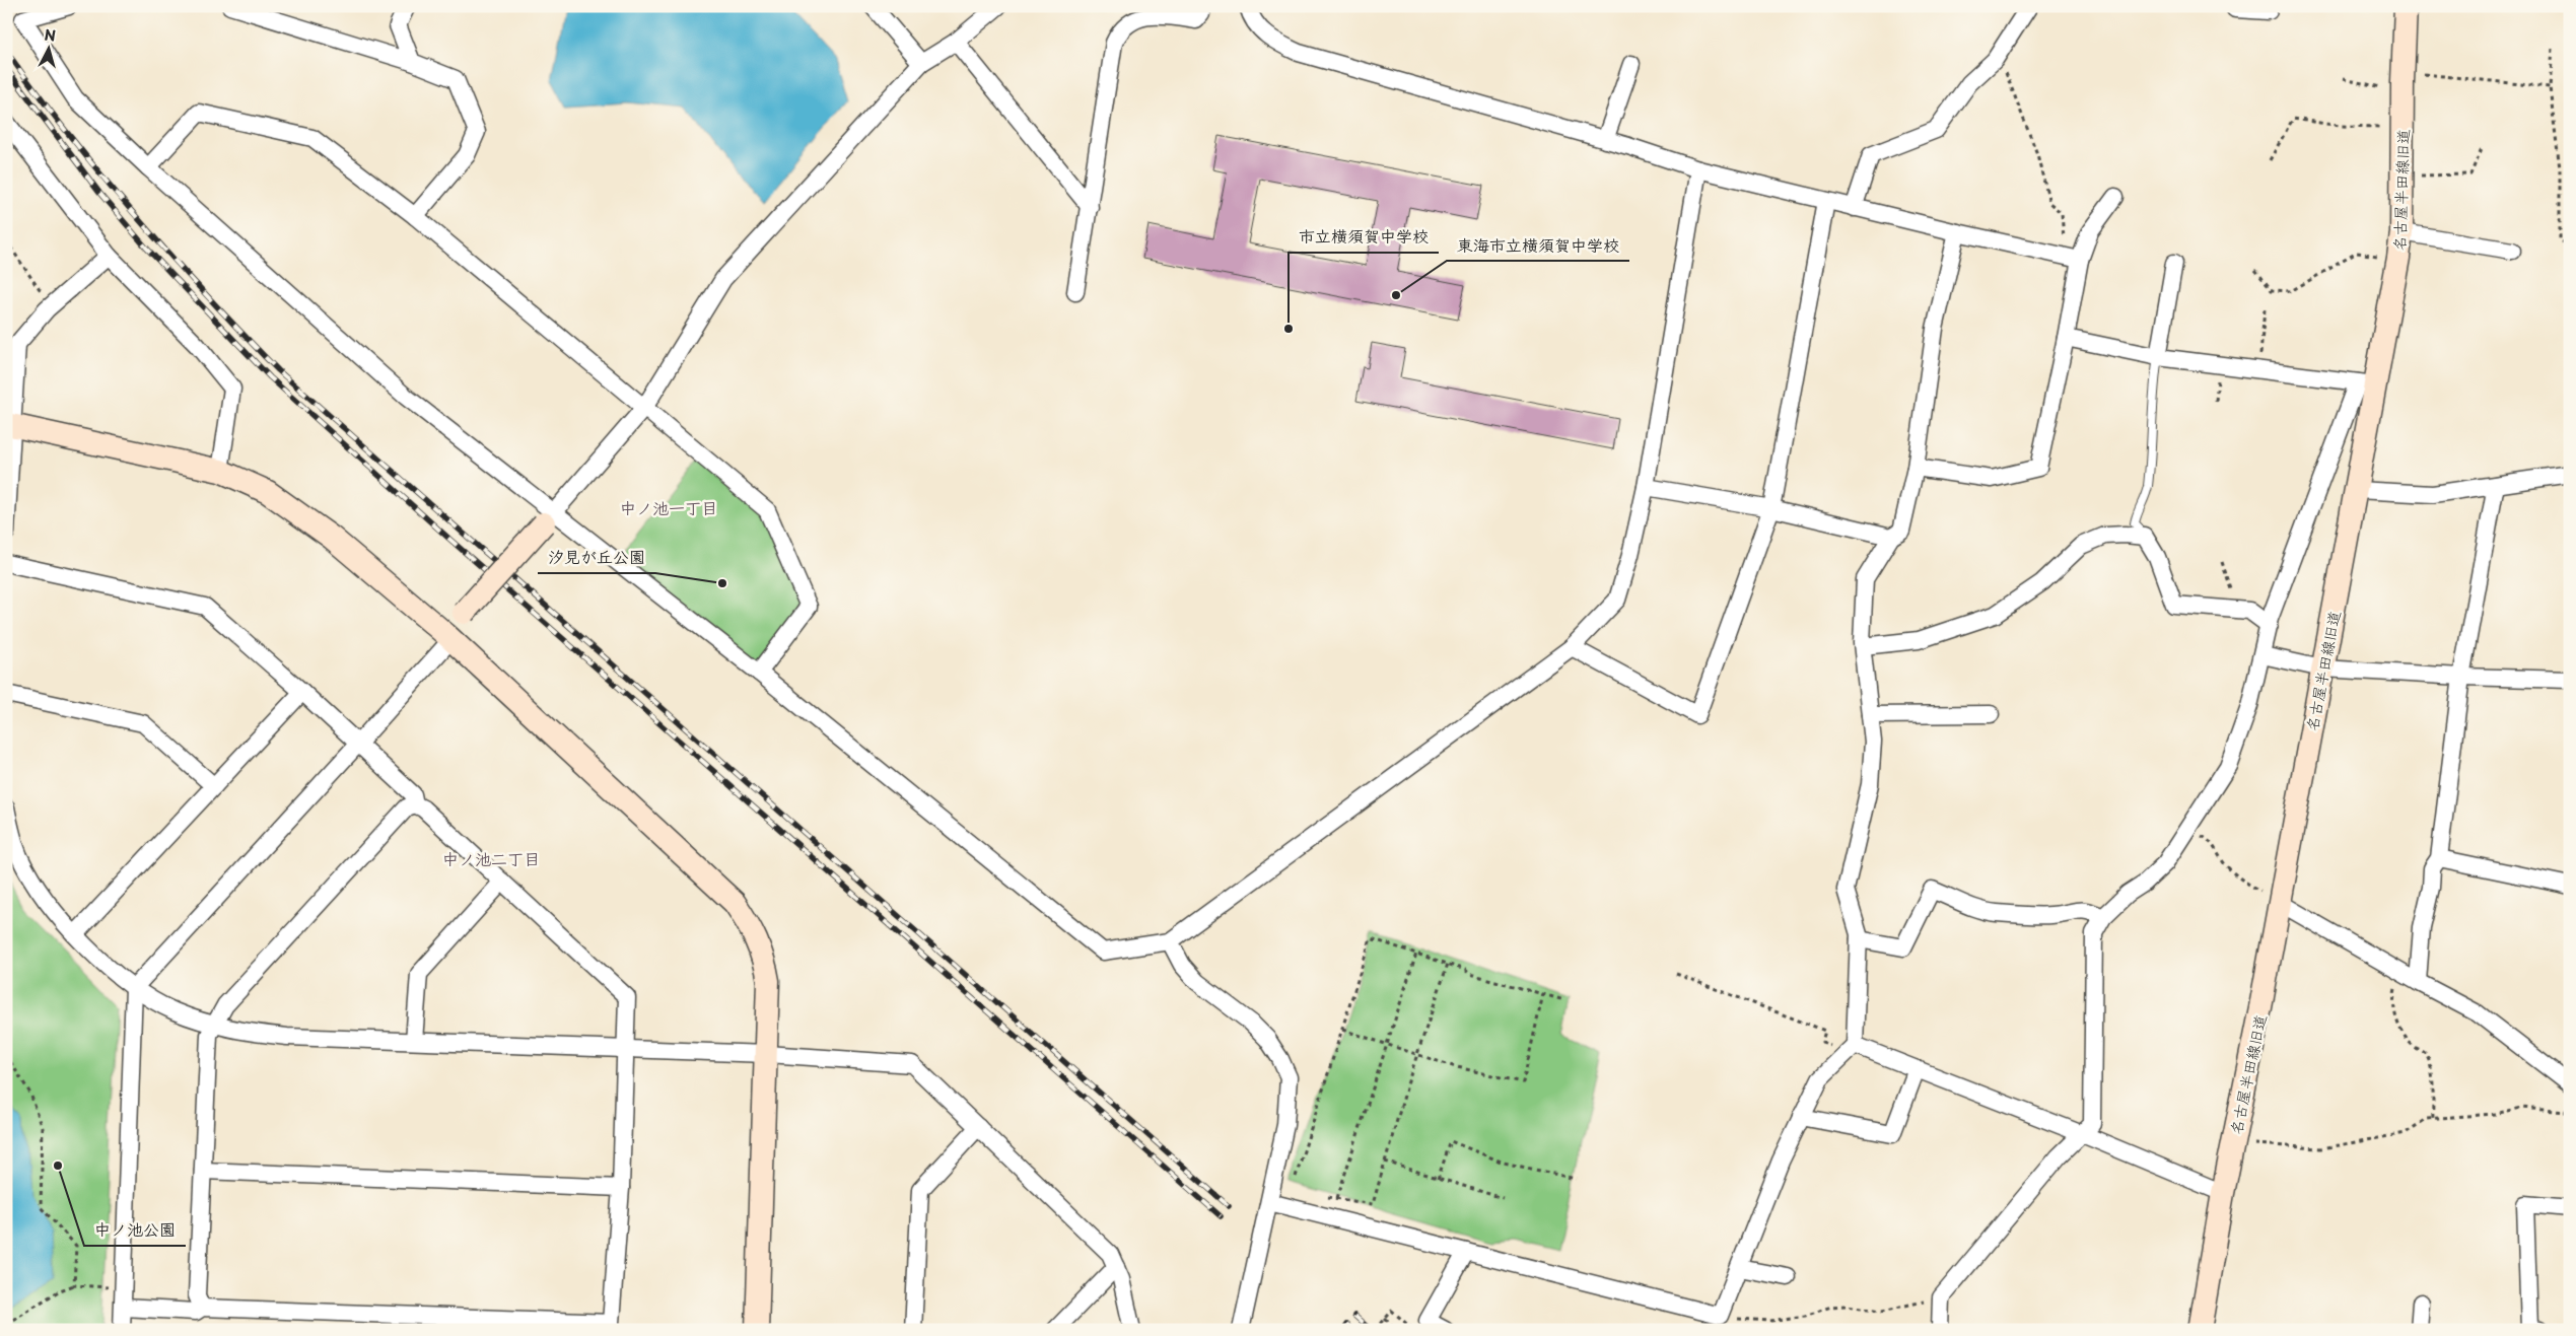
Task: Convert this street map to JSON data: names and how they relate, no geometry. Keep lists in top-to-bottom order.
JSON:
{
  "streets": {
    "street": ["名古屋半田線旧道"]
  },
  "districts": ["中ノ池一丁目", "中ノ池二丁目"],
  "places": [
    "東海市立横須賀中学校",
    "市立横須賀中学校",
    "汐見が丘公園",
    "中ノ池公園"
  ],
  "north": "top"
}
